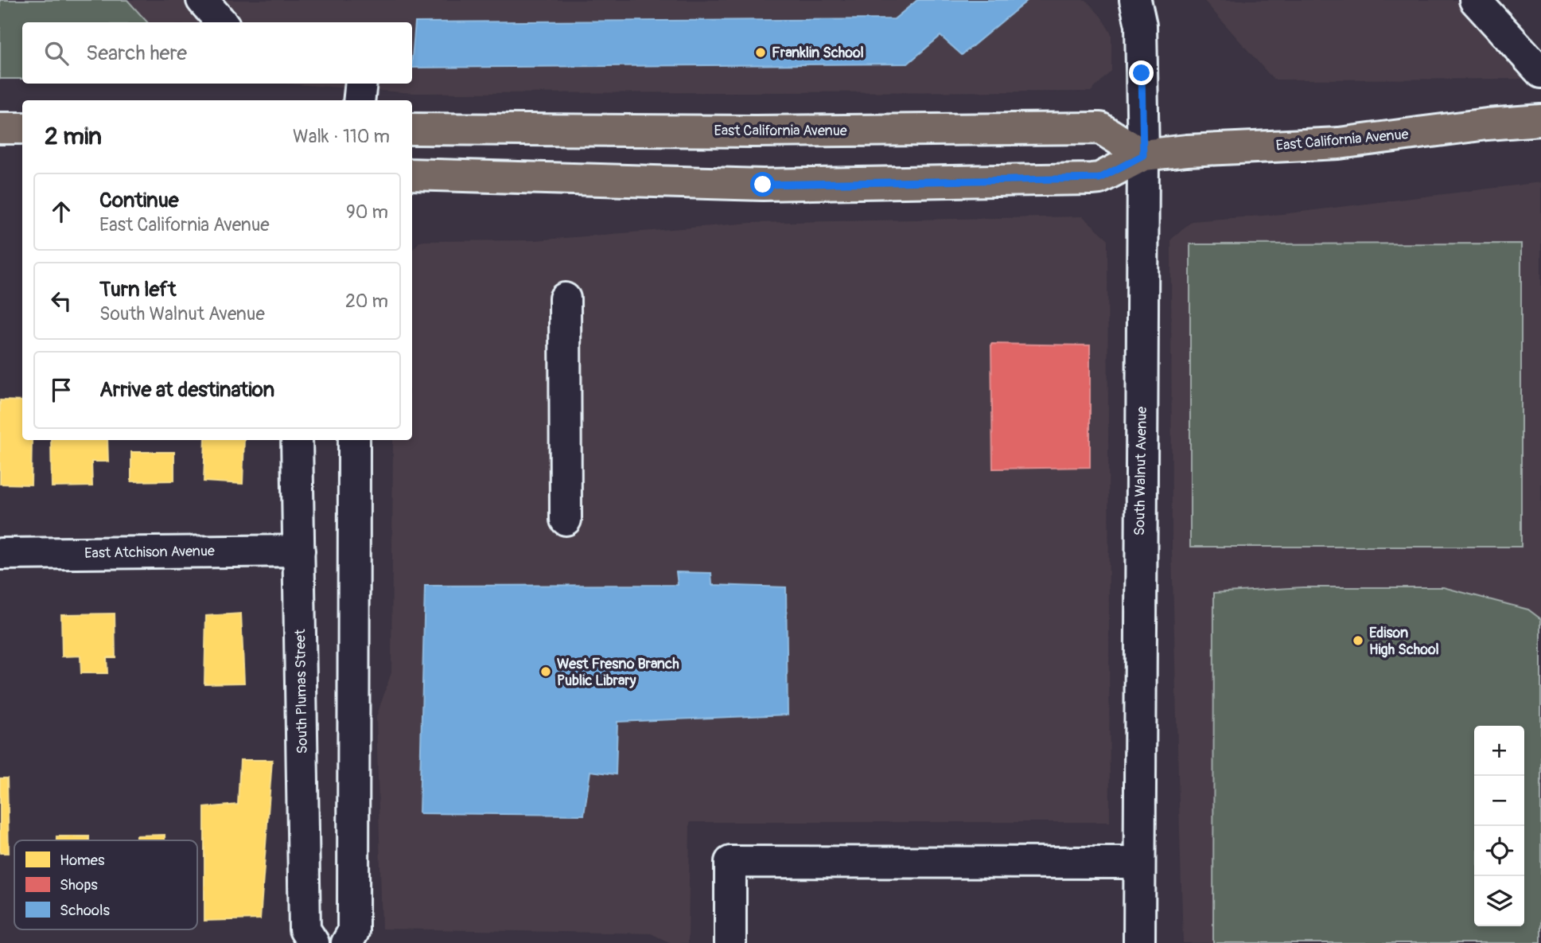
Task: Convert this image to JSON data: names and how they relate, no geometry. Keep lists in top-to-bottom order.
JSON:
{
  "streets": {
    "main road": ["East California Avenue"],
    "street": ["South Walnut Avenue", "East Atchison Avenue", "South Plumas Street"]
  },
  "crossings": [
    ["East California Avenue", "South Walnut Avenue"],
    ["East Atchison Avenue", "South Plumas Street"]
  ],
  "places": ["Franklin School", "Edison High School", "West Fresno Branch Public Library"],
  "legend": ["Homes", "Shops", "Schools"],
  "page": {
    "search": "Search here",
    "heading": ["2 min", "Walk · 110 m"],
    "list": [
      ["Continue", "East California Avenue", "90 m"],
      ["Turn left", "South Walnut Avenue", "20 m"],
      "Arrive at destination"
    ],
    "map_buttons": ["+", "−"]
  }
}
